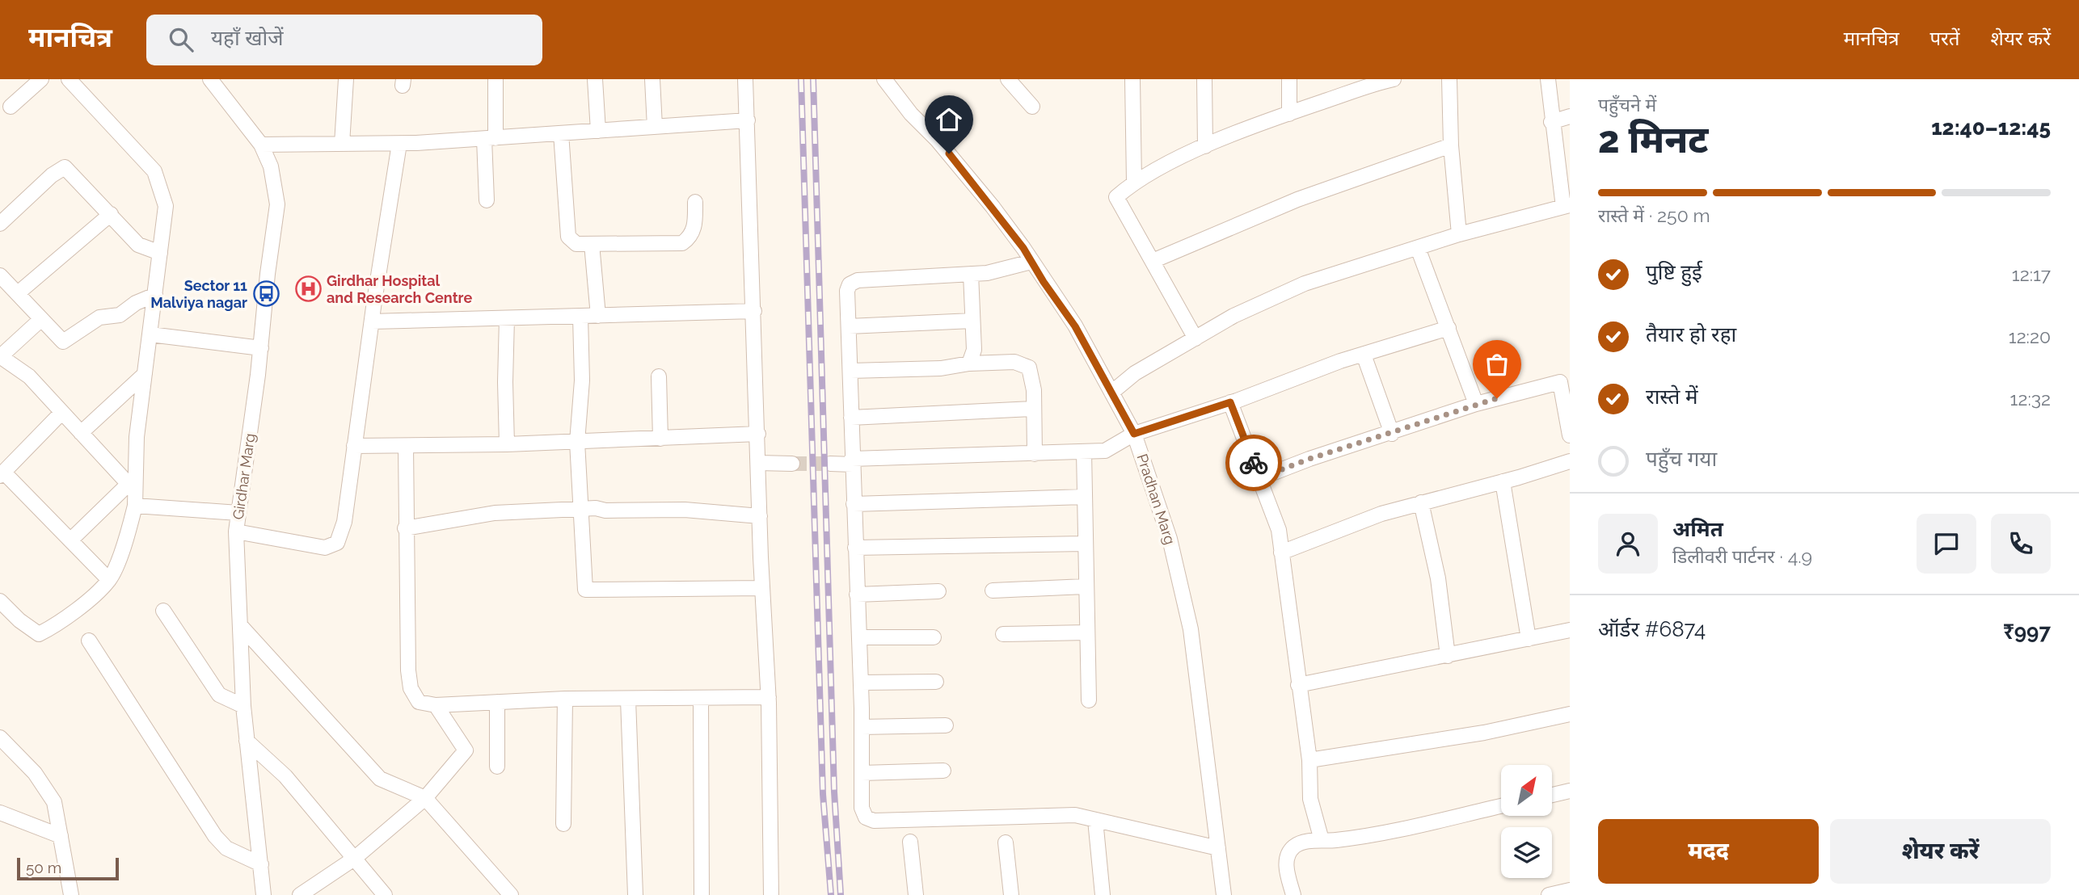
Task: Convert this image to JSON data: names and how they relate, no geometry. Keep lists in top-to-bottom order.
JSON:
{
  "streets": {
    "street": ["Girdhar Marg", "Pradhan Marg"]
  },
  "places": {
    "hospital": ["Girdhar Hospital and Research Centre"],
    "bus stop": ["Sector 11 Malviya nagar"]
  },
  "scale_bar": "50 m",
  "north": "top right",
  "page": {
    "header": "मानचित्र",
    "search": "यहाँ खोजें",
    "nav": ["मानचित्र", "परतें", "शेयर करें"],
    "heading": ["2 मिनट", "पहुँचने में", "12:40–12:45"],
    "panel": [
      "अमित",
      "डिलीवरी पार्टनर · 4.9",
      "ऑर्डर #6874",
      "₹997"
    ],
    "bar": "रास्ते में · 250 m",
    "list": [
      ["पुष्टि हुई", "12:17"],
      ["तैयार हो रहा", "12:20"],
      ["रास्ते में", "12:32"],
      "पहुँच गया"
    ],
    "buttons": ["मदद", "शेयर करें"],
    "scale": "50 m"
  }
}
